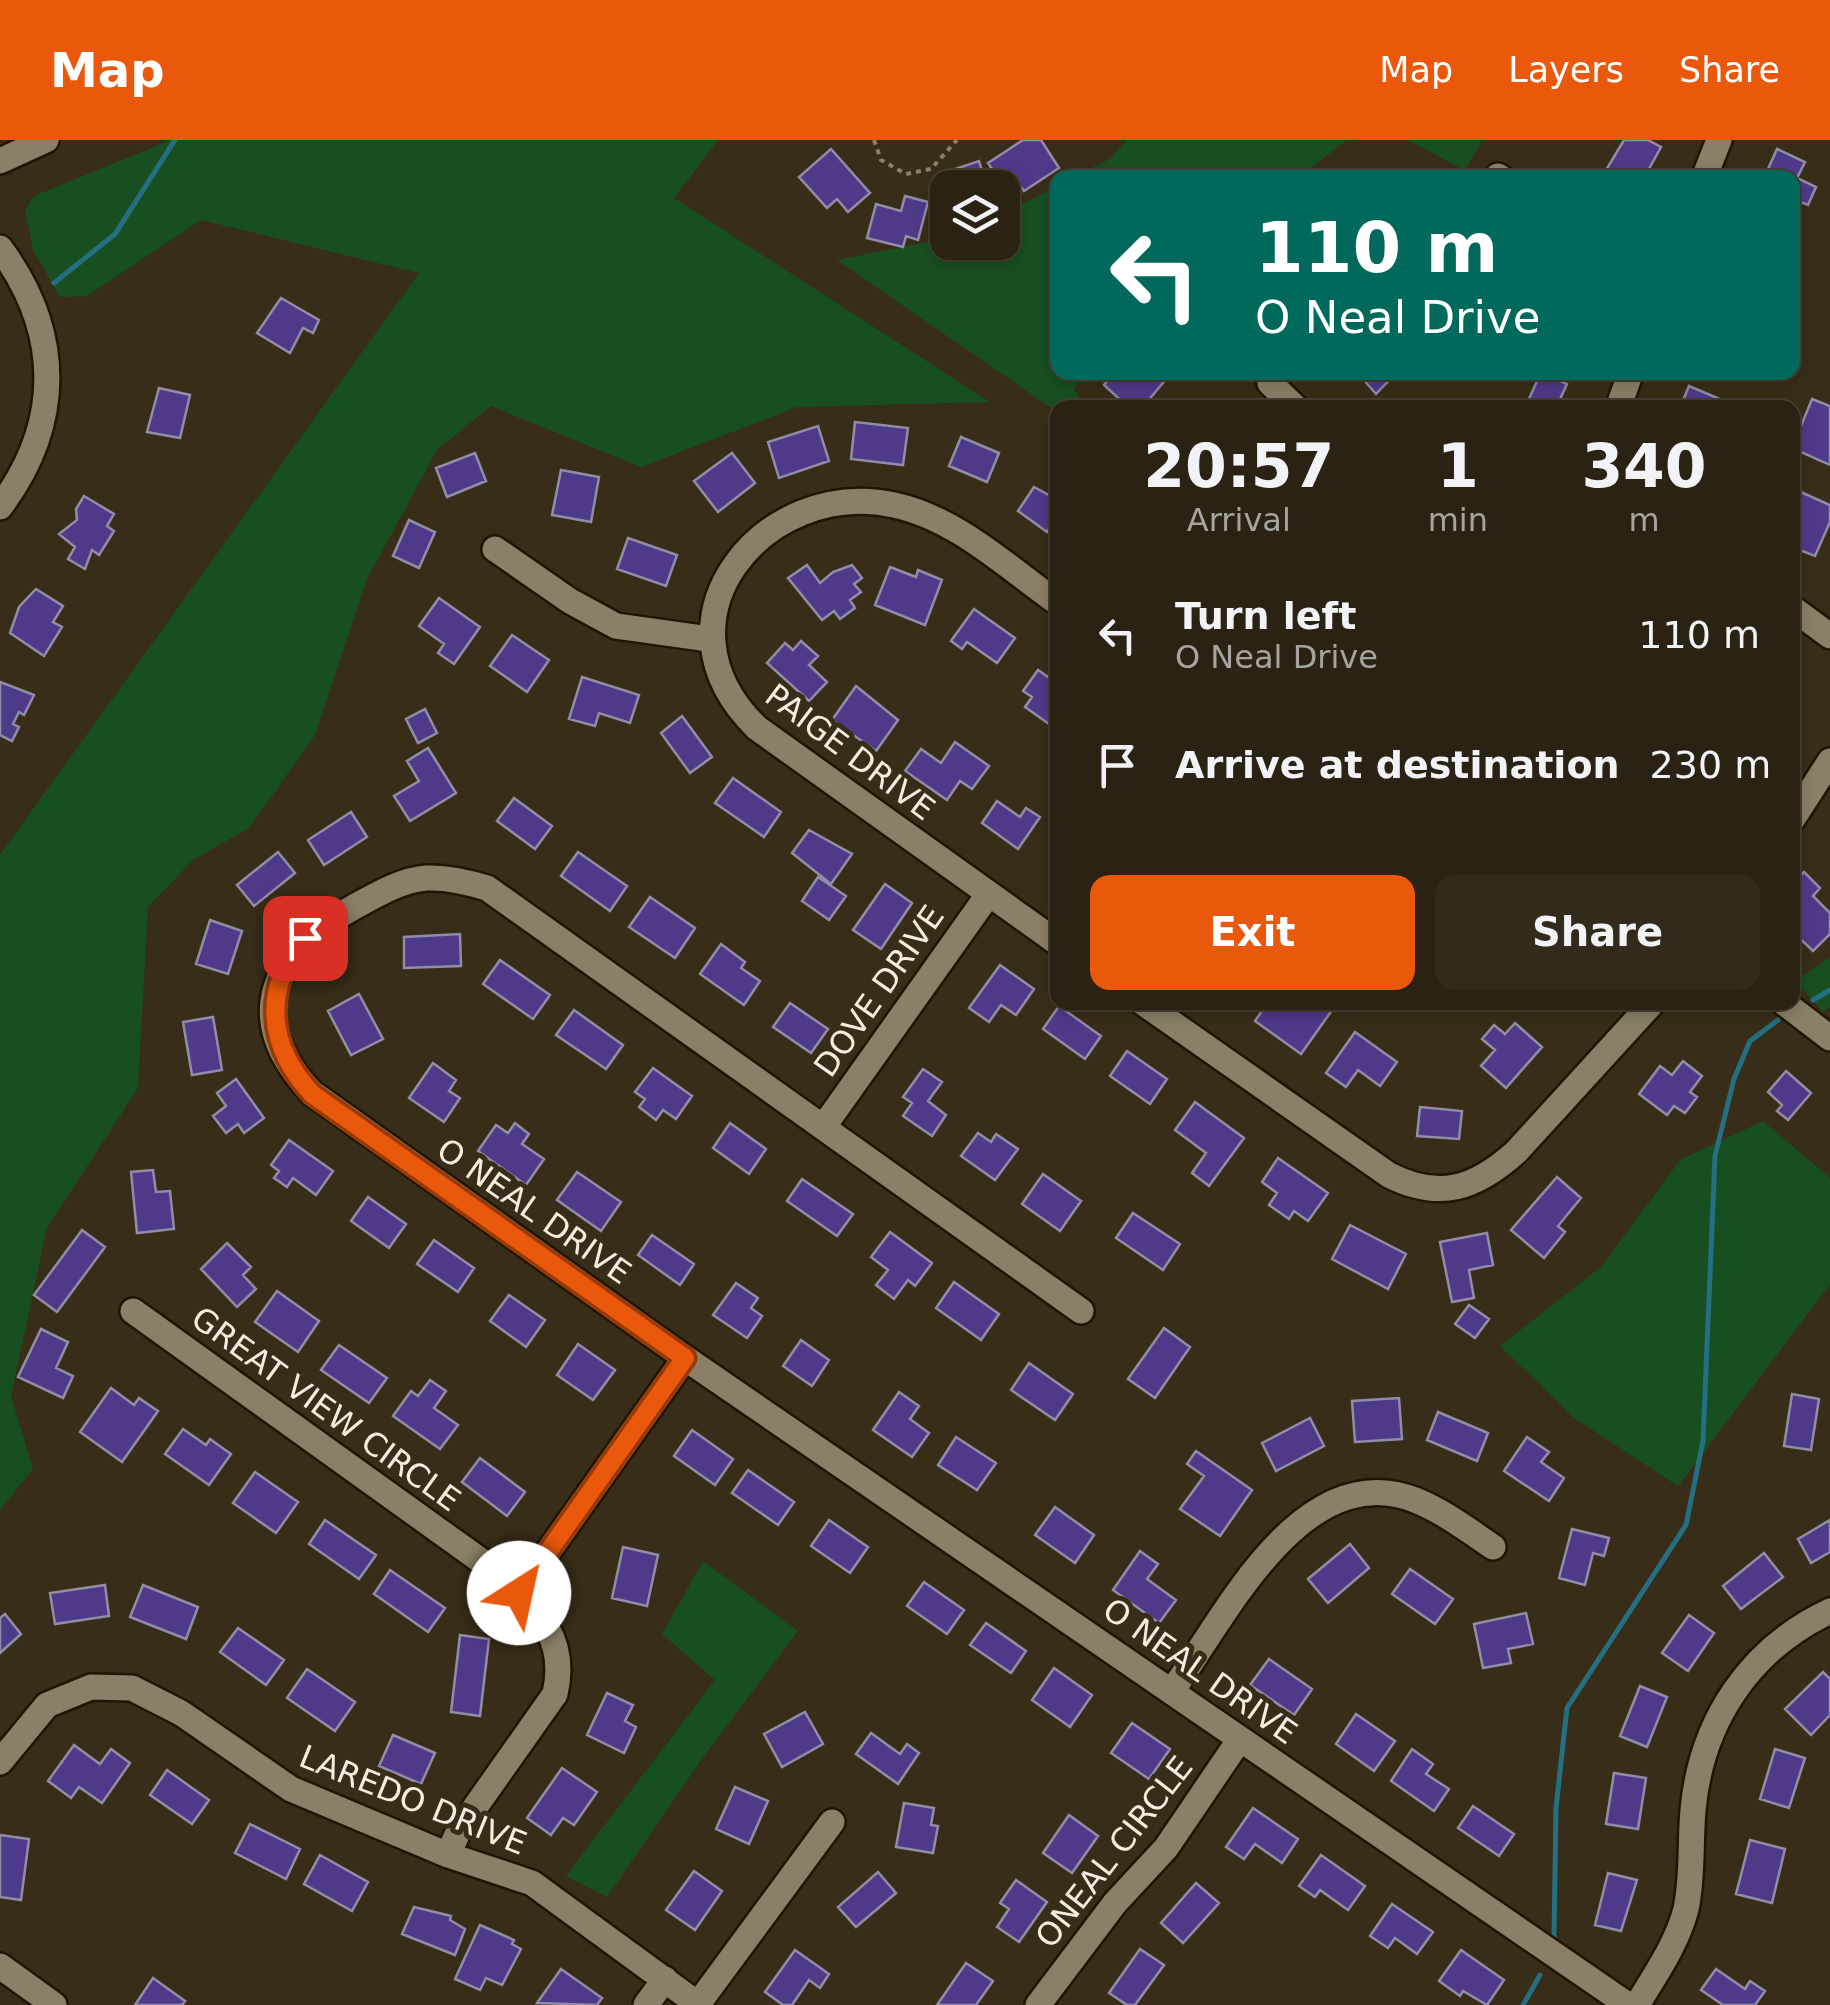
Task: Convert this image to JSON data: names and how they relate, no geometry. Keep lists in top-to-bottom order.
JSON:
{
  "streets": {
    "street": [
      "PAIGE DRIVE",
      "DOVE DRIVE",
      "O NEAL DRIVE",
      "GREAT VIEW CIRCLE",
      "LAREDO DRIVE",
      "ONEAL CIRCLE"
    ]
  },
  "crossings": [
    ["PAIGE DRIVE", "DOVE DRIVE"],
    ["DOVE DRIVE", "O NEAL DRIVE"],
    ["O NEAL DRIVE", "ONEAL CIRCLE"],
    ["GREAT VIEW CIRCLE", "LAREDO DRIVE"]
  ],
  "page": {
    "header": "Map",
    "nav": ["Map", "Layers", "Share"],
    "turn": ["110 m", "O Neal Drive"],
    "eta": [
      "20:57",
      "Arrival",
      "1",
      "min",
      "340",
      "m"
    ],
    "list": [
      {
        "name": "Turn left",
        "note": "O Neal Drive",
        "value": "110 m"
      },
      {
        "name": "Arrive at destination",
        "value": "230 m"
      }
    ],
    "buttons": ["Exit", "Share"]
  }
}
